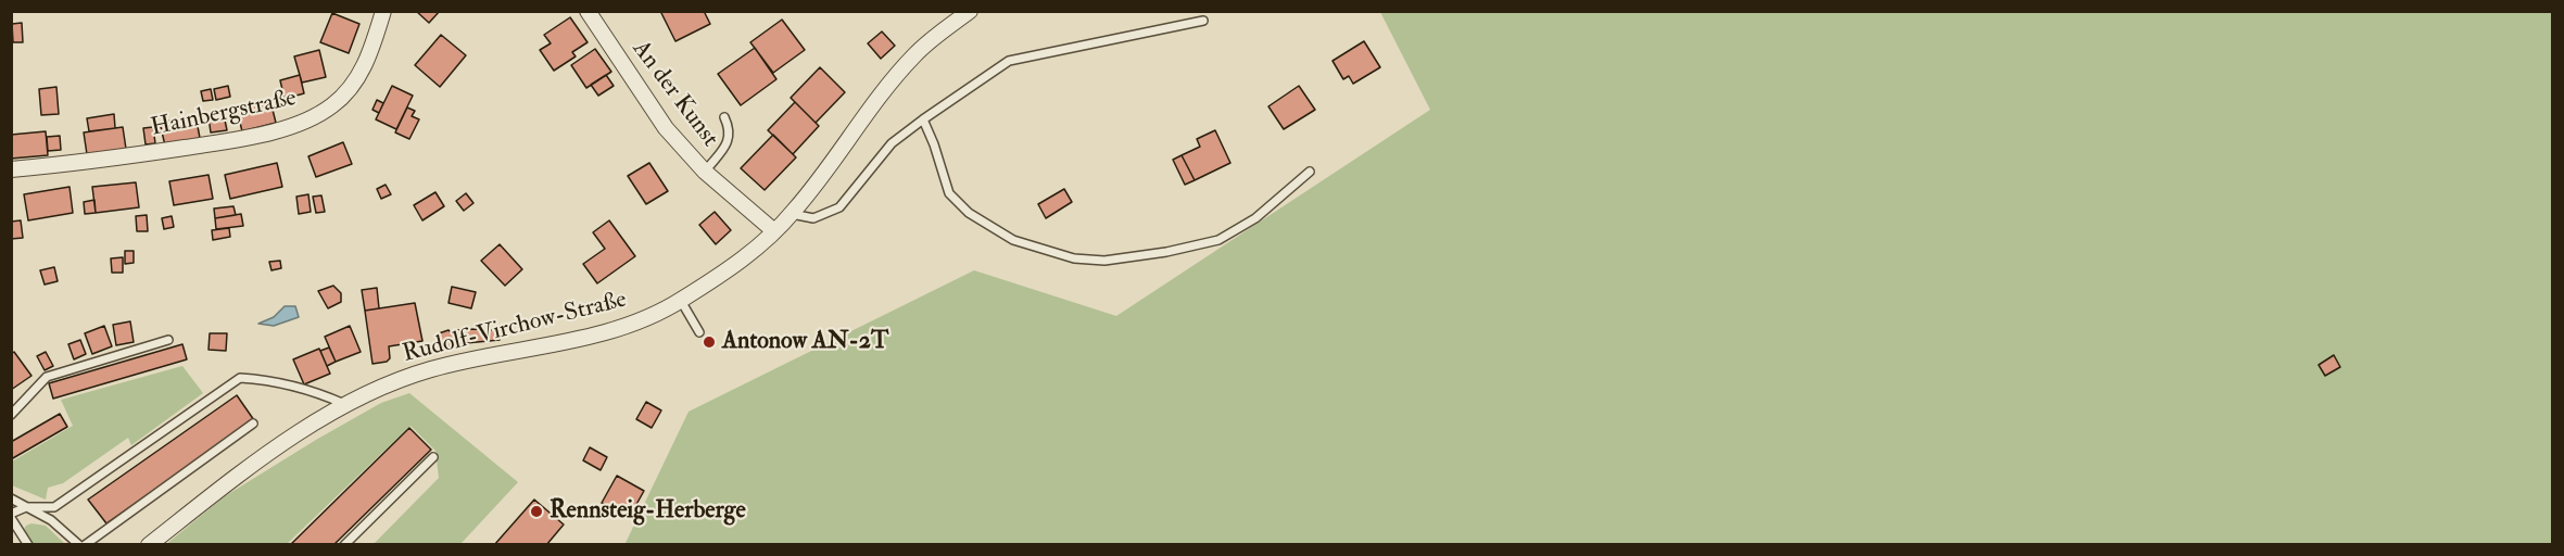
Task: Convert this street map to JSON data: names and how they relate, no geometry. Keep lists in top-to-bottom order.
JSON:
{
  "streets": {
    "street": ["An der Kunst", "Hainbergstraße", "Rudolf-Virchow-Straße"]
  },
  "crossings": [
    ["An der Kunst", "Rudolf-Virchow-Straße"]
  ],
  "places": ["Antonow AN-2T", "Rennsteig-Herberge"]
}
